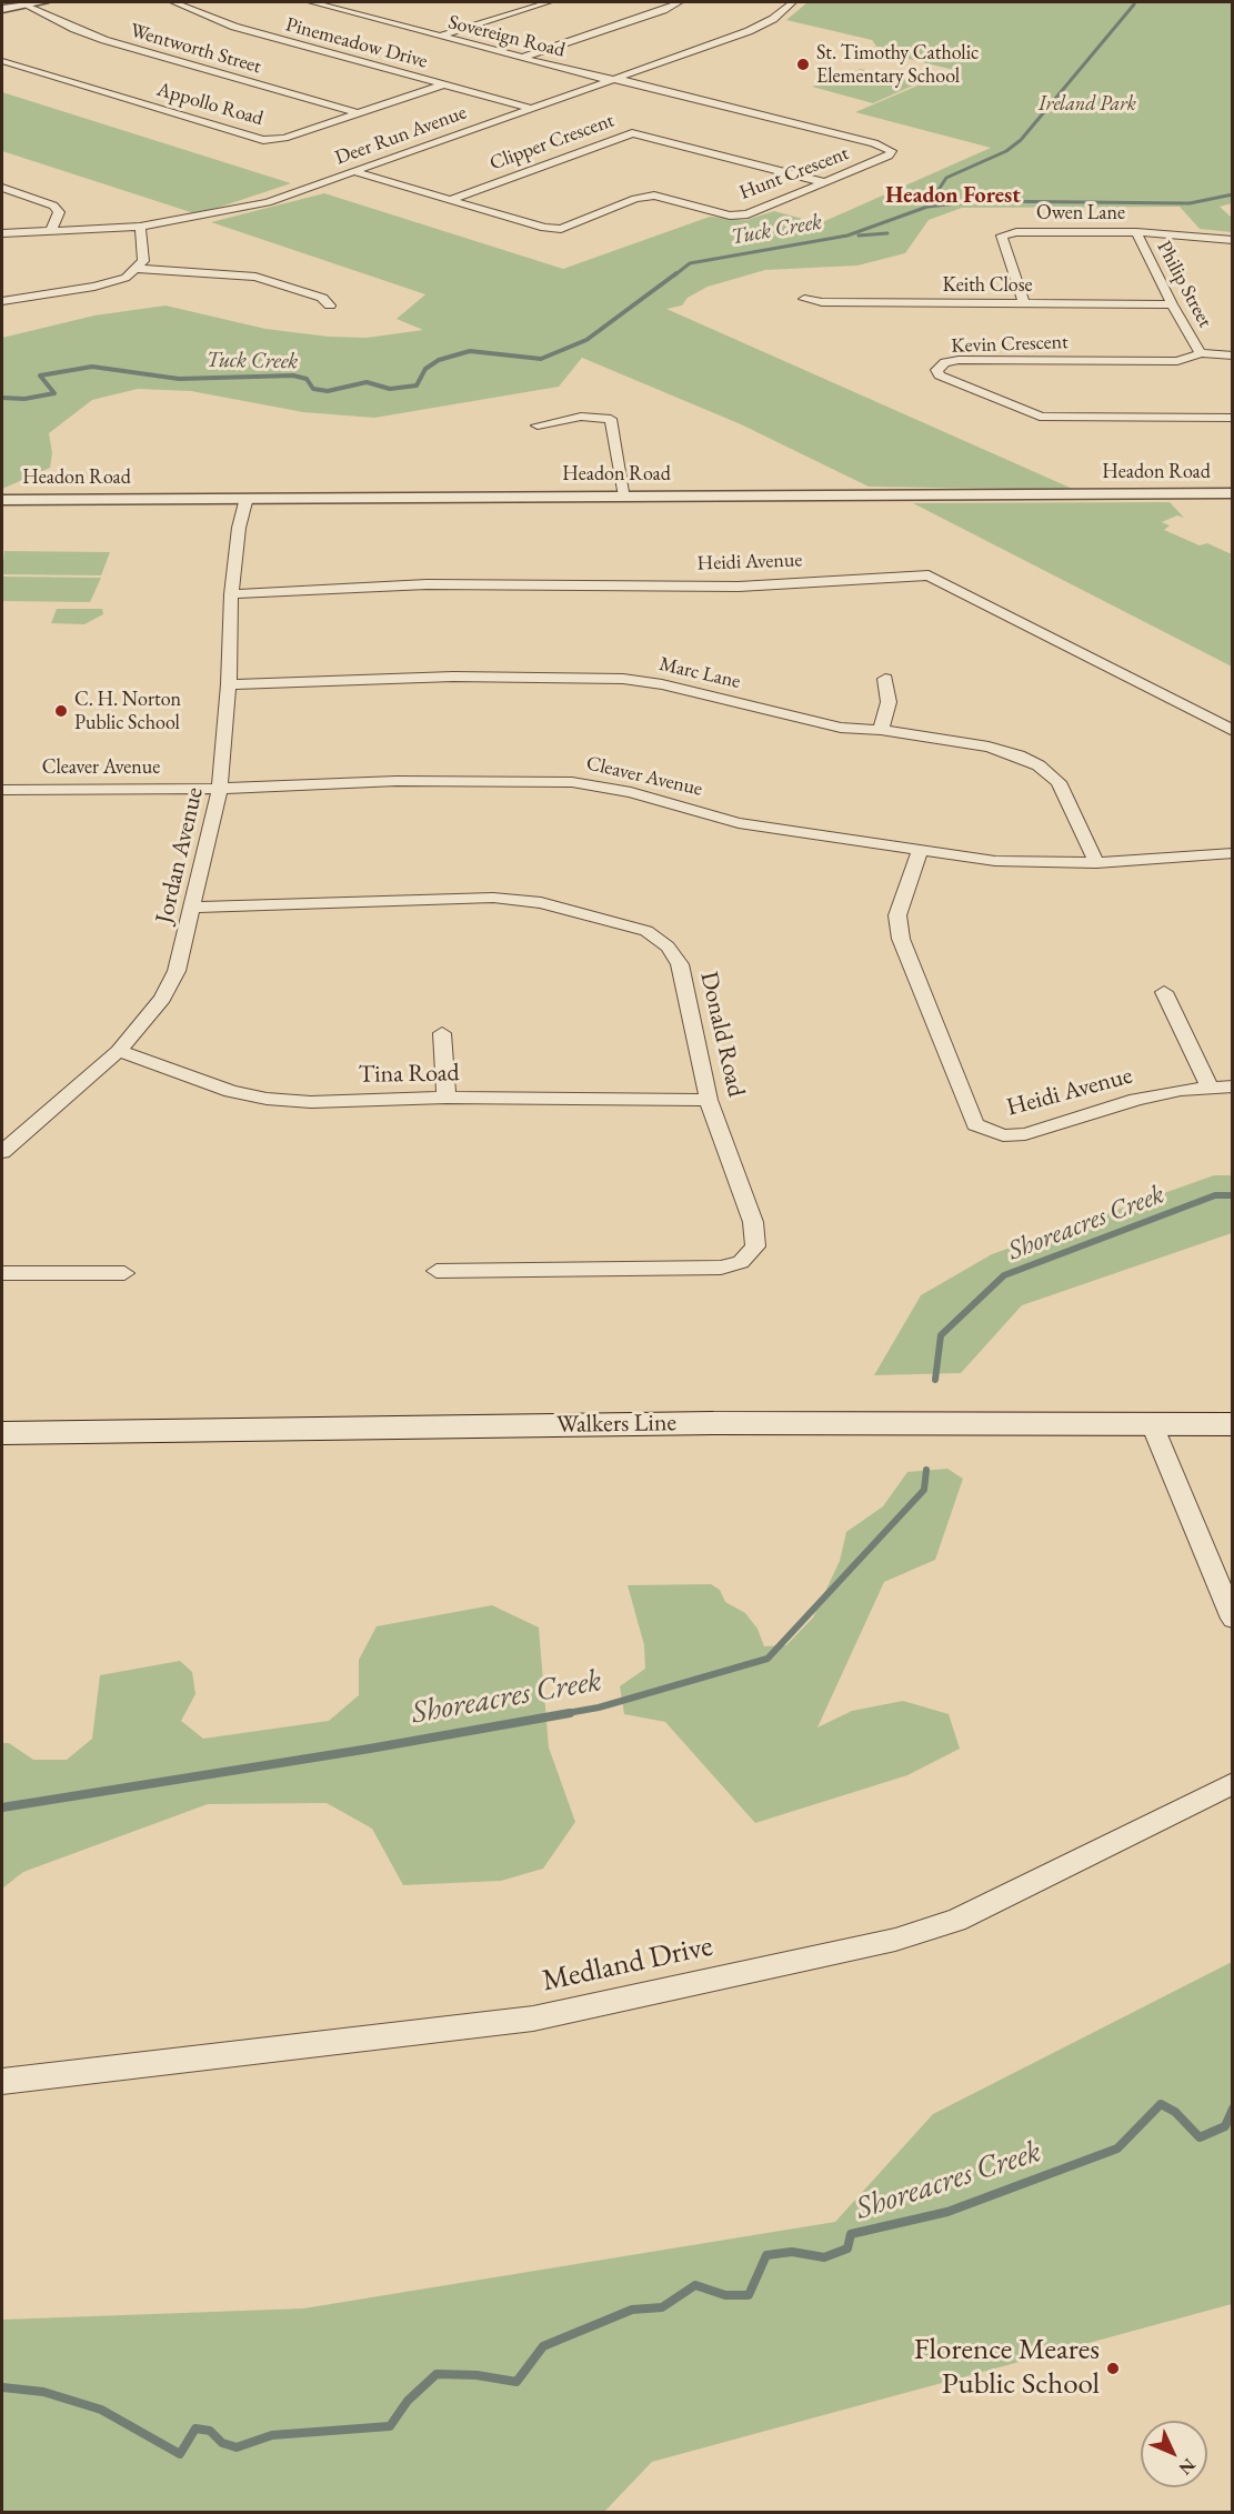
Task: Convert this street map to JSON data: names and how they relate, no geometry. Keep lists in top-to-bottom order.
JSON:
{
  "streets": {
    "main road": ["Walkers Line"],
    "street": [
      "Sovereign Road",
      "Pinemeadow Drive",
      "Wentworth Street",
      "Appollo Road",
      "Deer Run Avenue",
      "Clipper Crescent",
      "Hunt Crescent",
      "Owen Lane",
      "Philip Street",
      "Keith Close",
      "Kevin Crescent",
      "Headon Road",
      "Heidi Avenue",
      "Marc Lane",
      "Cleaver Avenue",
      "Jordan Avenue",
      "Donald Road",
      "Tina Road",
      "Medland Drive"
    ]
  },
  "crossings": [
    ["Sovereign Road", "Deer Run Avenue"],
    ["Sovereign Road", "Hunt Crescent"],
    ["Pinemeadow Drive", "Appollo Road"],
    ["Pinemeadow Drive", "Deer Run Avenue"],
    ["Wentworth Street", "Appollo Road"],
    ["Deer Run Avenue", "Hunt Crescent"],
    ["Clipper Crescent", "Hunt Crescent"],
    ["Owen Lane", "Philip Street"],
    ["Owen Lane", "Keith Close"],
    ["Philip Street", "Keith Close"],
    ["Philip Street", "Kevin Crescent"],
    ["Headon Road", "Jordan Avenue"],
    ["Heidi Avenue", "Cleaver Avenue"],
    ["Heidi Avenue", "Jordan Avenue"],
    ["Marc Lane", "Cleaver Avenue"],
    ["Marc Lane", "Jordan Avenue"],
    ["Cleaver Avenue", "Jordan Avenue"],
    ["Jordan Avenue", "Donald Road"],
    ["Jordan Avenue", "Tina Road"],
    ["Donald Road", "Tina Road"]
  ],
  "districts": ["Headon Forest"],
  "water": ["Tuck Creek", "Shoreacres Creek"],
  "parks": ["Ireland Park"],
  "places": ["St. Timothy Catholic Elementary School", "C. H. Norton Public School", "Florence Meares Public School"],
  "north": "bottom right"
}
